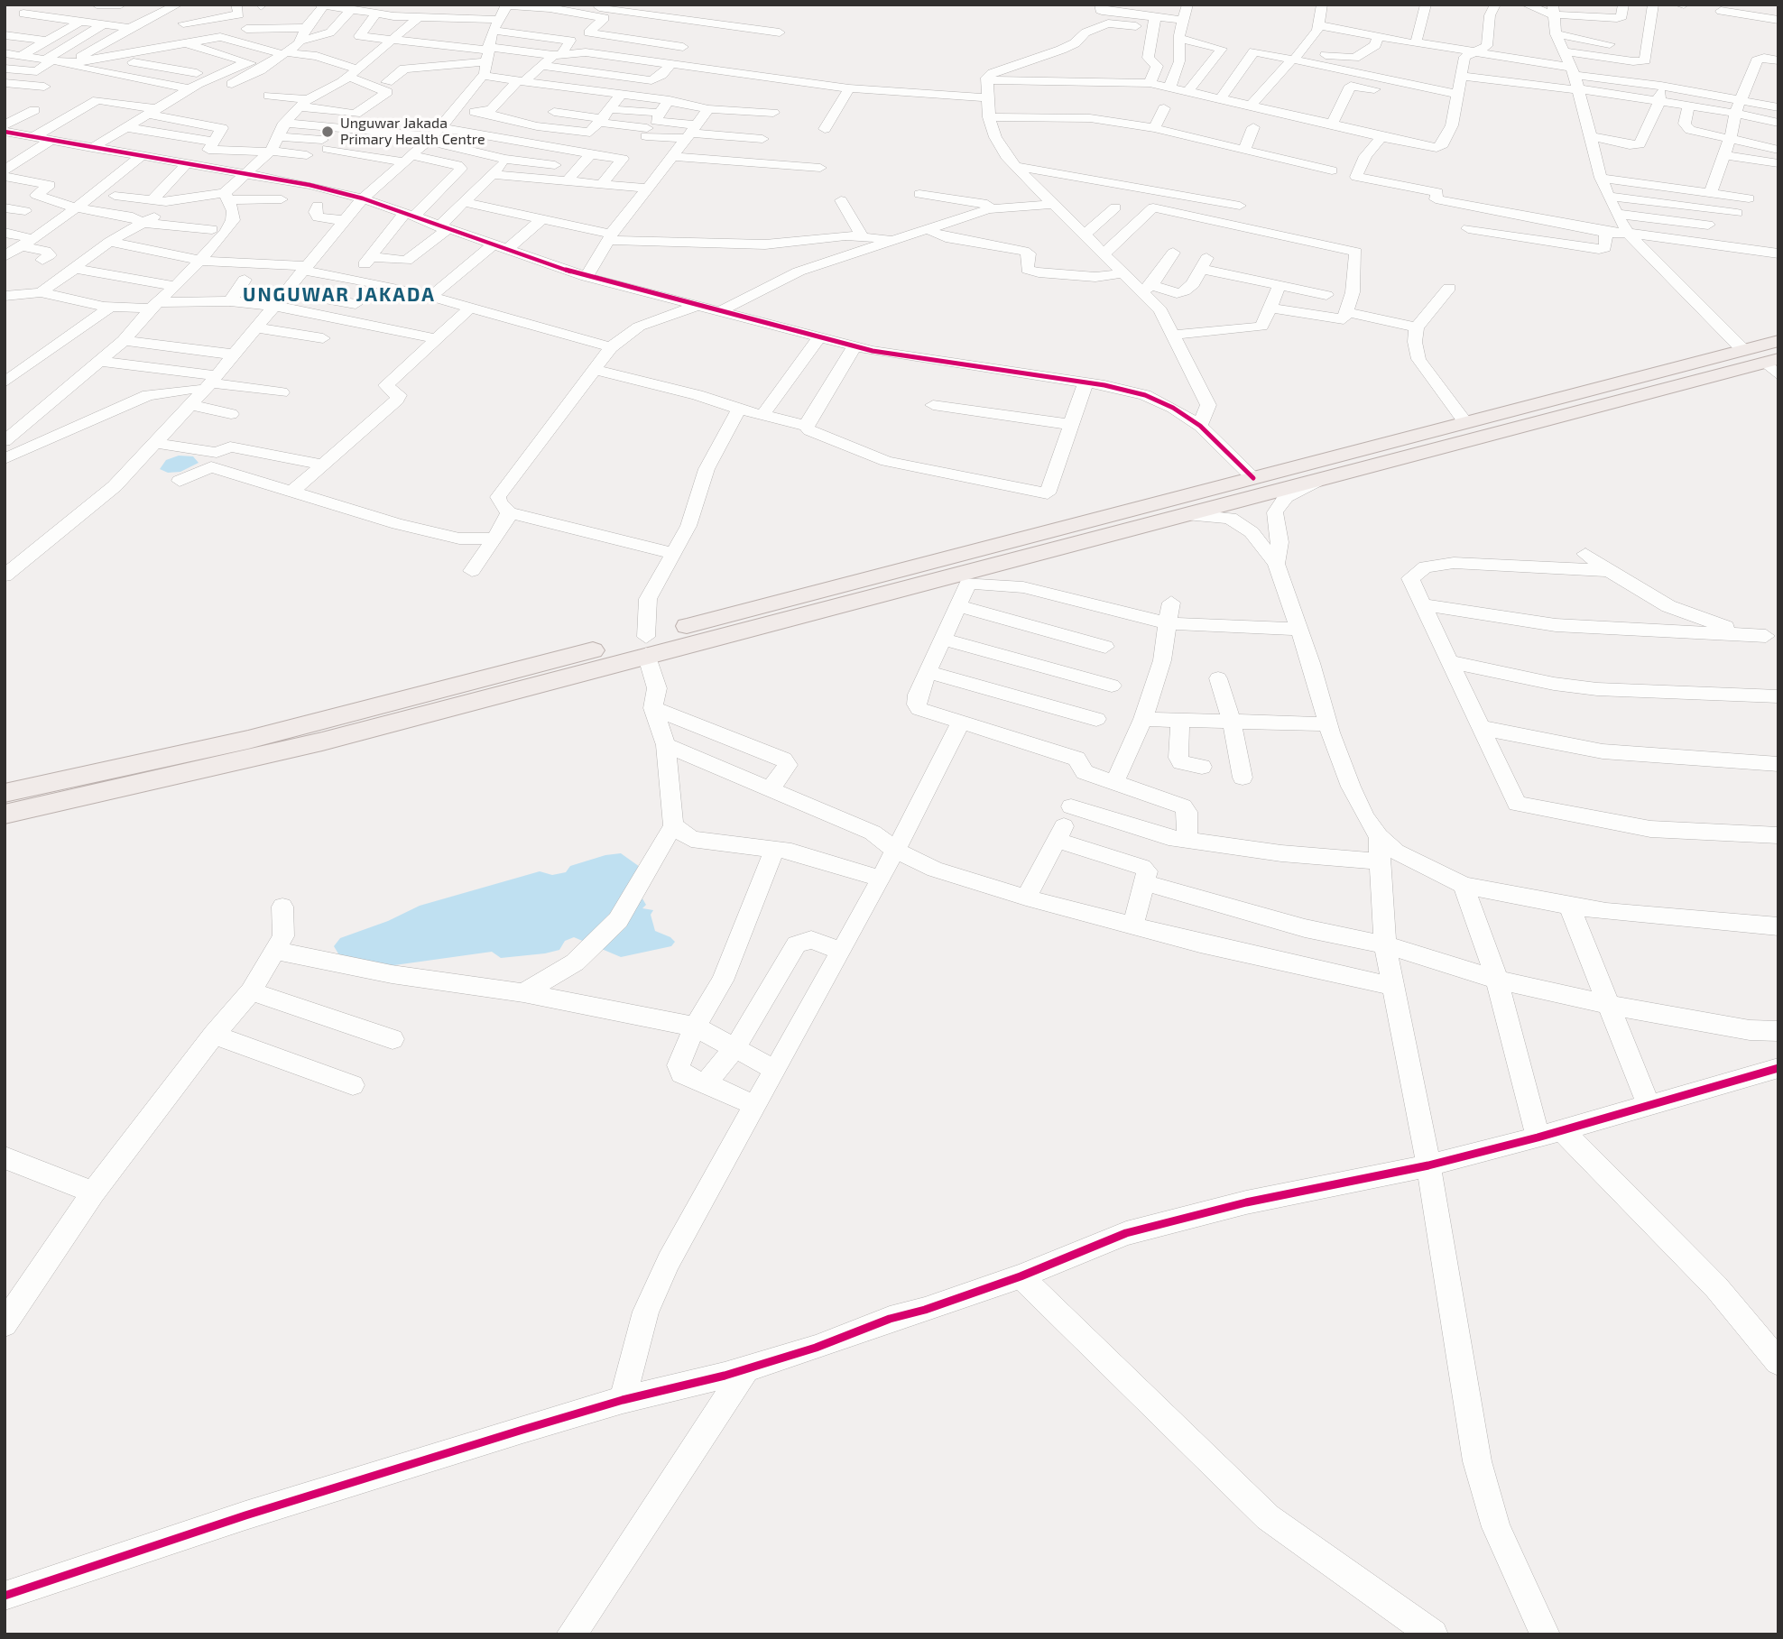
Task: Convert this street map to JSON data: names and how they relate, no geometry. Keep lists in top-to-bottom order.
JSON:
{
  "districts": ["UNGUWAR JAKADA"],
  "places": ["Unguwar Jakada Primary Health Centre"]
}
